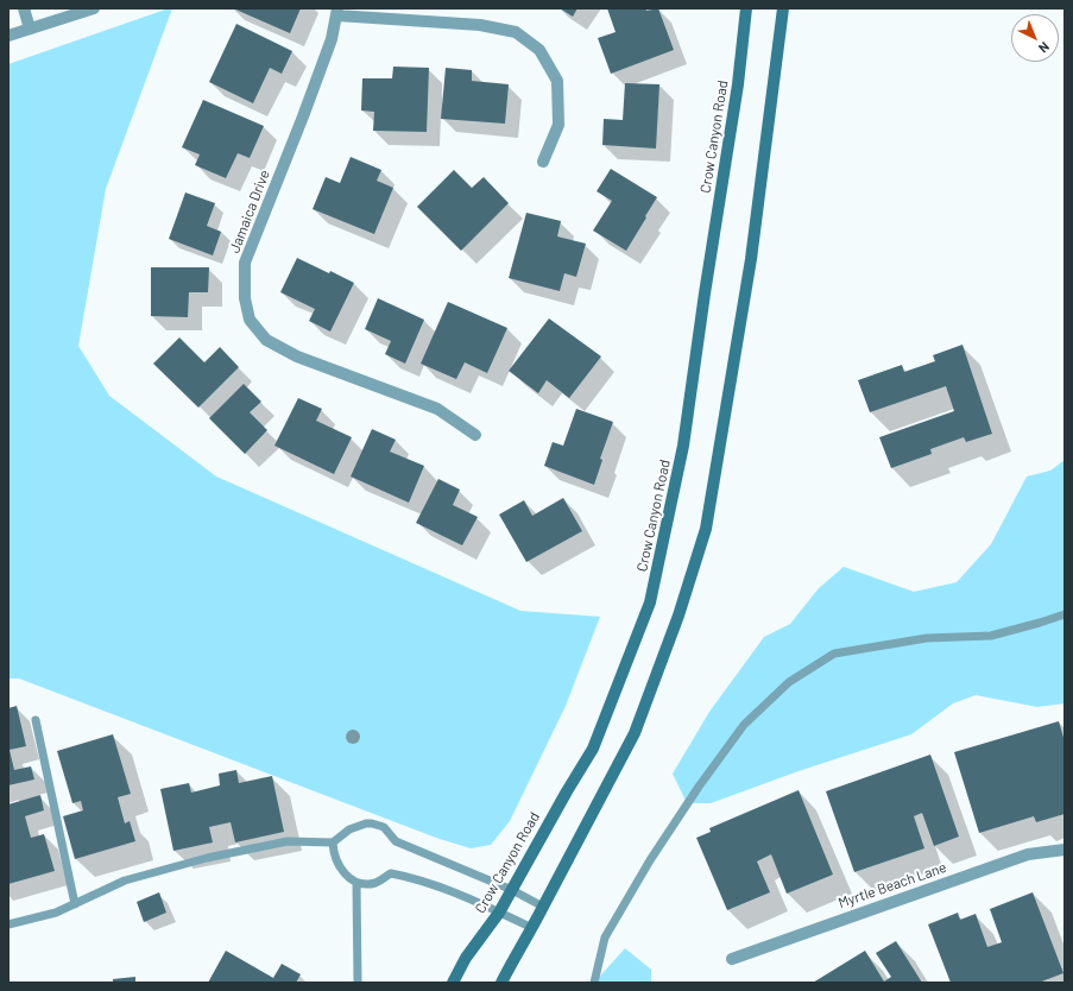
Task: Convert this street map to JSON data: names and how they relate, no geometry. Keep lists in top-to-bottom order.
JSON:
{
  "streets": {
    "main road": ["Crow Canyon Road"],
    "street": ["Jamaica Drive", "Myrtle Beach Lane"]
  },
  "north": "bottom right"
}
